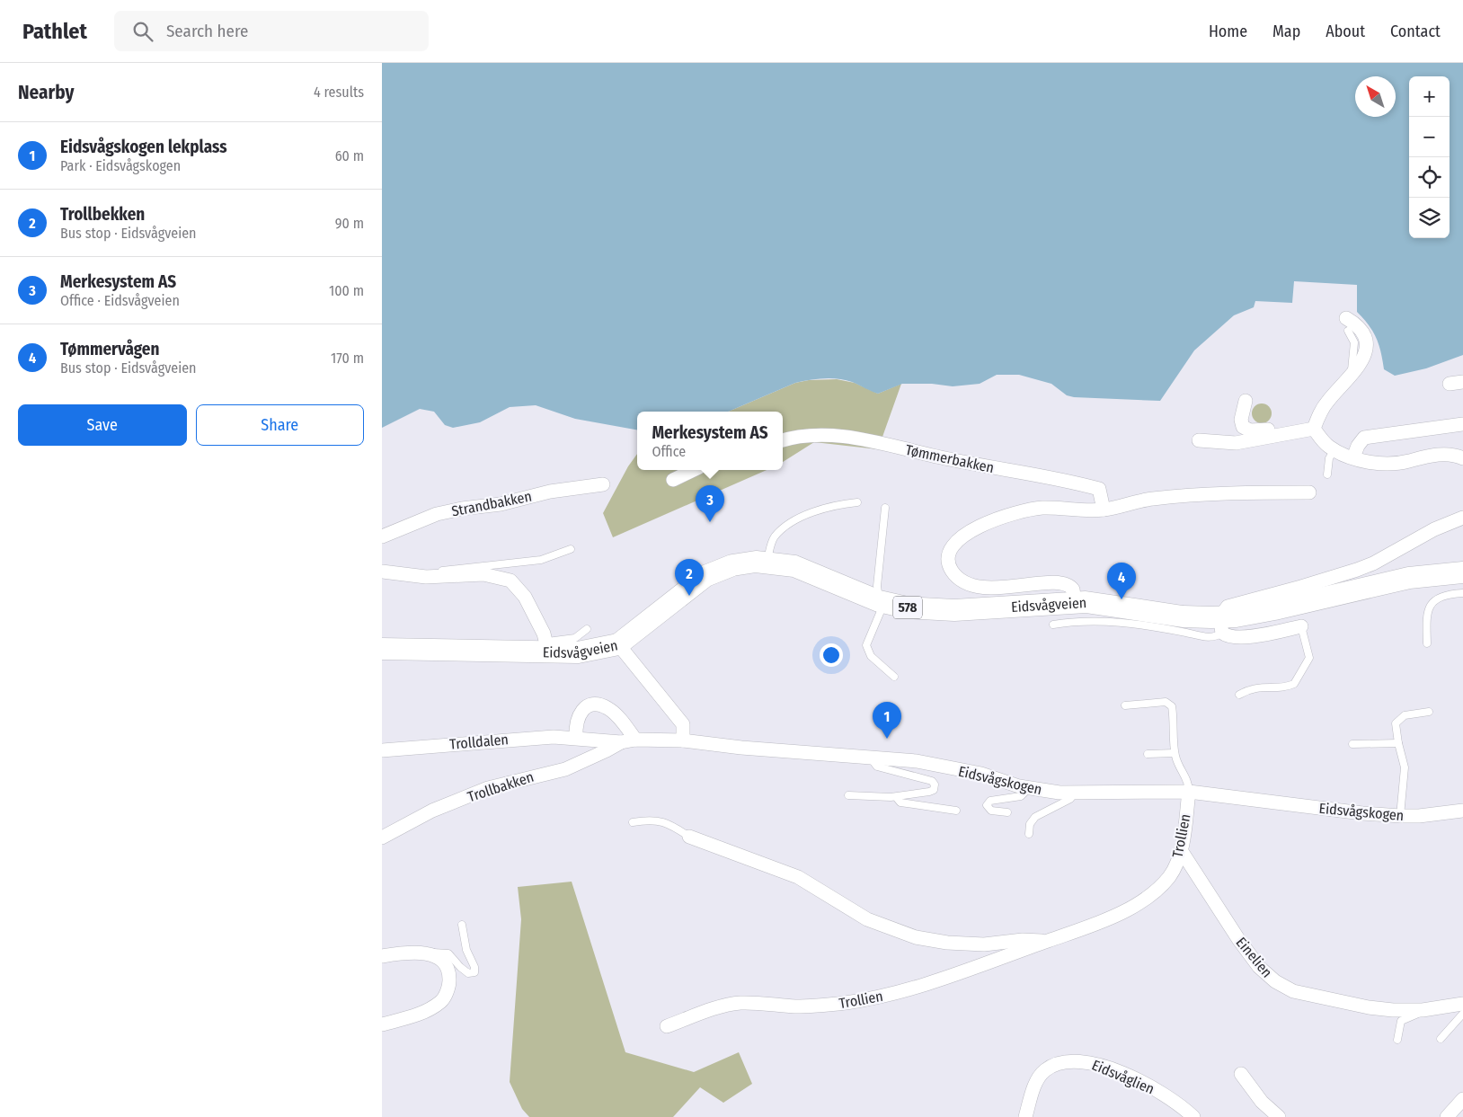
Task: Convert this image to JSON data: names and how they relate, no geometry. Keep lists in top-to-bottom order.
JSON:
{
  "streets": {
    "main road": ["Eidsvågveien", "578"],
    "street": [
      "Tømmerbakken",
      "Strandbakken",
      "Trolldalen",
      "Eidsvågskogen",
      "Trollbakken",
      "Trollien",
      "Einelien",
      "Eidsvåglien"
    ]
  },
  "crossings": [
    ["Trolldalen", "Eidsvågskogen"],
    ["Trolldalen", "Trollbakken"],
    ["Eidsvågskogen", "Trollien"],
    ["Trollien", "Einelien"]
  ],
  "north": "top left",
  "page": {
    "header": "Pathlet",
    "search": "Search here",
    "nav": [
      "Home",
      "Map",
      "About",
      "Contact"
    ],
    "heading": ["Nearby", "4 results"],
    "map_buttons": ["+", "−"],
    "list": [
      {
        "mark": "1",
        "name": "Eidsvågskogen lekplass",
        "note": "Park · Eidsvågskogen",
        "value": "60 m"
      },
      {
        "mark": "2",
        "name": "Trollbekken",
        "note": "Bus stop · Eidsvågveien",
        "value": "90 m"
      },
      {
        "mark": "3",
        "name": "Merkesystem AS",
        "note": "Office · Eidsvågveien",
        "value": "100 m"
      },
      {
        "mark": "4",
        "name": "Tømmervågen",
        "note": "Bus stop · Eidsvågveien",
        "value": "170 m"
      }
    ],
    "buttons": ["Save", "Share"],
    "popup": ["Merkesystem AS", "Office"],
    "pins": [
      "3",
      "2",
      "4",
      "1"
    ]
  }
}
